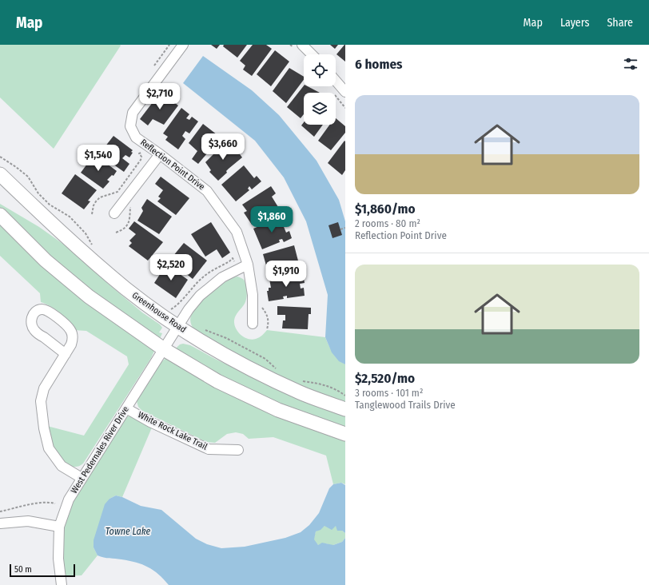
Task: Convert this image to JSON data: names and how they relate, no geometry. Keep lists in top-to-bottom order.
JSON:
{
  "streets": {
    "main road": ["Greenhouse Road"],
    "street": ["Reflection Point Drive", "White Rock Lake Trail", "West Pedernales River Drive"]
  },
  "crossings": [
    ["Reflection Point Drive", "West Pedernales River Drive"],
    ["Greenhouse Road", "West Pedernales River Drive"],
    ["White Rock Lake Trail", "West Pedernales River Drive"]
  ],
  "water": ["Towne Lake"],
  "scale_bar": "50 m",
  "page": {
    "header": "Map",
    "nav": ["Map", "Layers", "Share"],
    "heading": "6 homes",
    "price": [
      "$2,710",
      "$3,660",
      "$1,540",
      "$1,860",
      "$2,520",
      "$1,910"
    ],
    "list": [
      {
        "name": "$1,860/mo",
        "note": "2 rooms · 80 m² · Reflection Point Drive"
      },
      {
        "name": "$2,520/mo",
        "note": "3 rooms · 101 m² · Tanglewood Trails Drive"
      }
    ],
    "scale": "50 m"
  }
}
